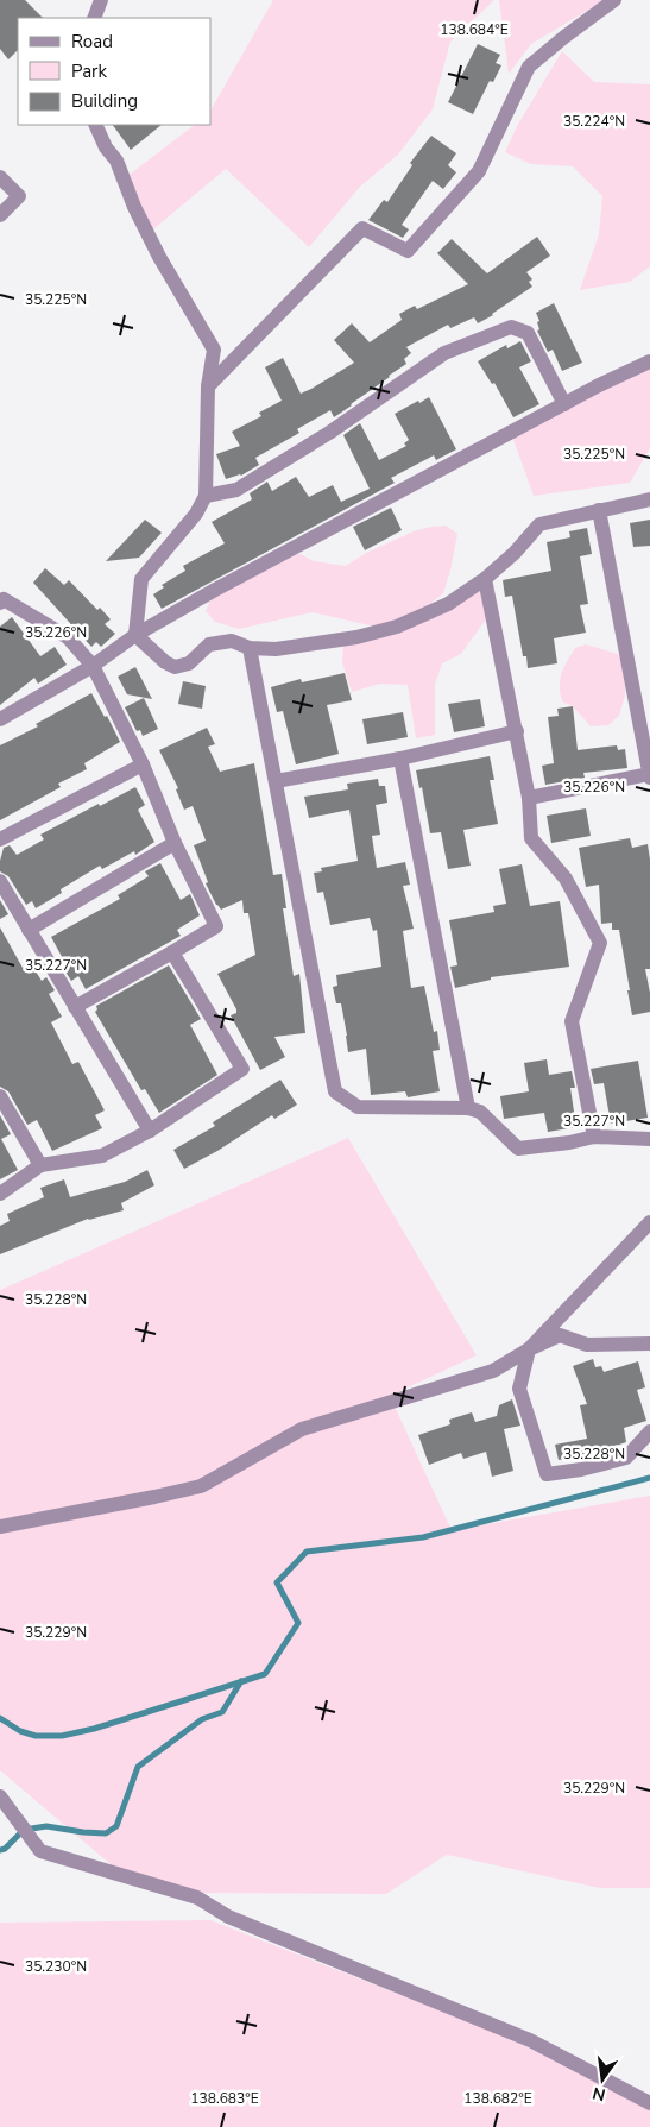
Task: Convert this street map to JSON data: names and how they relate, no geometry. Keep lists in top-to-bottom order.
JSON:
{
  "legend": ["Road", "Park", "Building"],
  "north": "bottom",
  "coordinates": [
    "138.684°E",
    "35.224°N",
    "35.225°N",
    "35.226°N",
    "35.227°N",
    "35.228°N",
    "35.229°N",
    "35.230°N",
    "138.683°E",
    "138.682°E"
  ]
}
